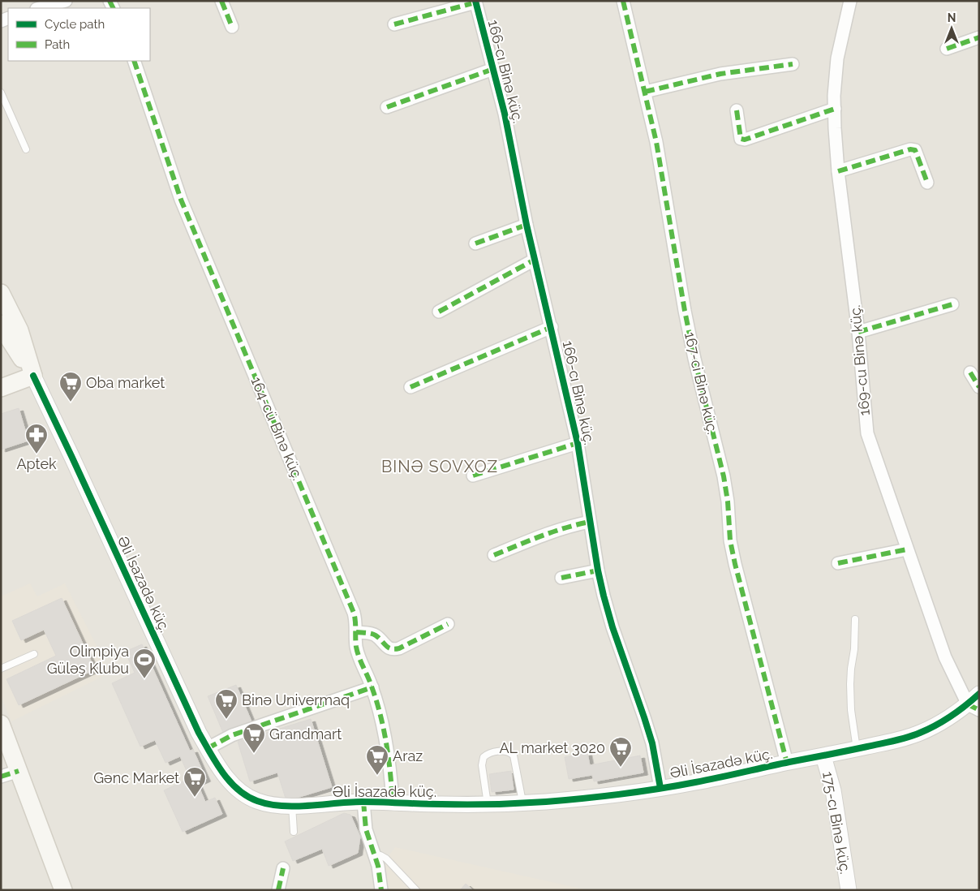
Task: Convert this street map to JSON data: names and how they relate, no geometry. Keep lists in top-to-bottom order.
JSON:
{
  "streets": {
    "street": [
      "166-cı Binə küç.",
      "169-cu Binə küç.",
      "167-ci Binə küç.",
      "164-cü Binə küç.",
      "Əli İsazadə küç.",
      "175-cı Binə küç."
    ]
  },
  "crossings": [
    ["166-cı Binə küç.", "Əli İsazadə küç."],
    ["169-cu Binə küç.", "Əli İsazadə küç."],
    ["167-ci Binə küç.", "Əli İsazadə küç."],
    ["164-cü Binə küç.", "Əli İsazadə küç."],
    ["Əli İsazadə küç.", "175-cı Binə küç."]
  ],
  "districts": ["BINƏ SOVXOZ"],
  "places": {
    "supermarket": [
      "Oba market",
      "Binə Univermaq",
      "Grandmart",
      "AL market 3020",
      "Araz",
      "Gənc Market"
    ],
    "pharmacy": ["Aptek"],
    "sports": ["Olimpiya Güləş Klubu"]
  },
  "legend": ["Cycle path", "Path"],
  "north": "top"
}
